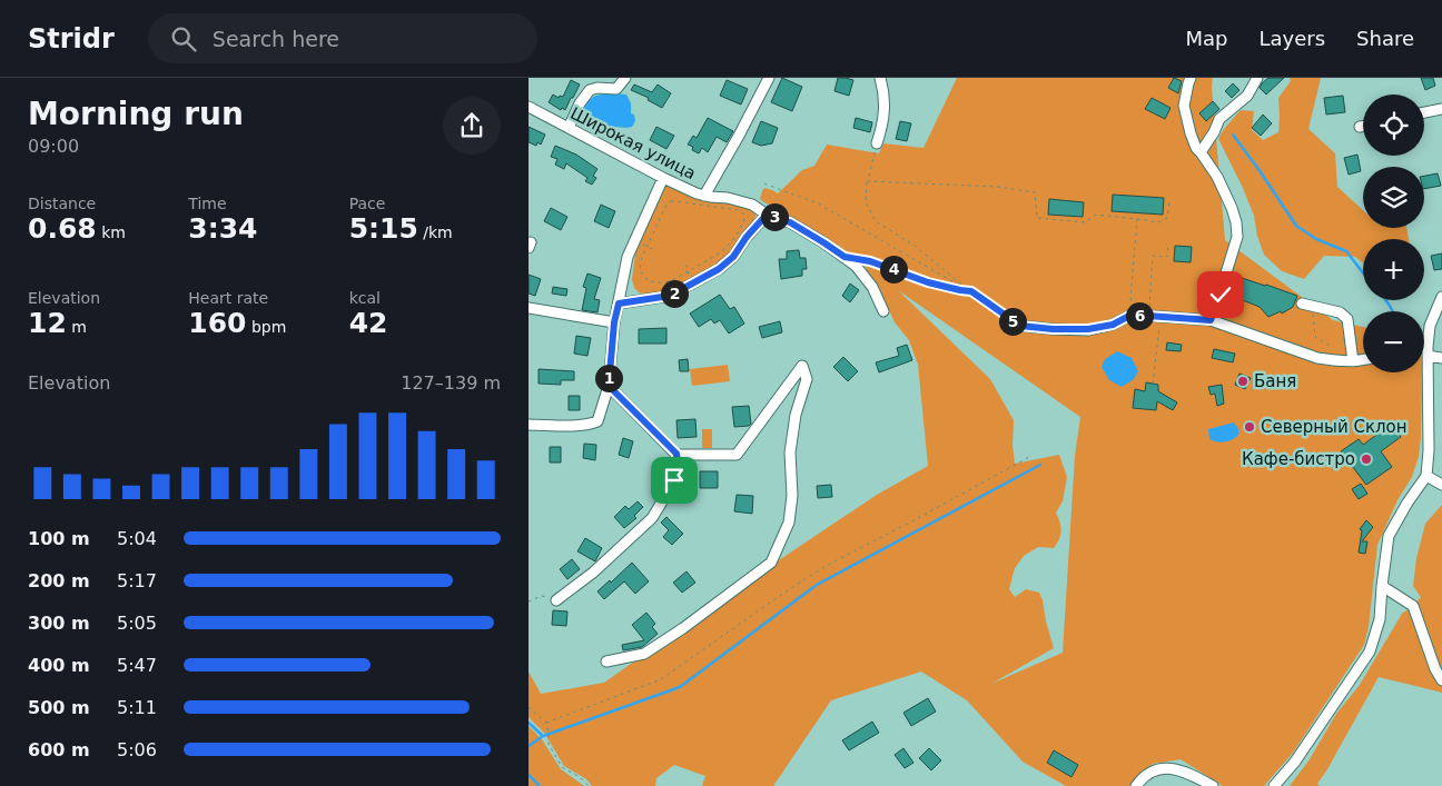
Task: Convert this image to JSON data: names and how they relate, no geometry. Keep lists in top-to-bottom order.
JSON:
{
  "streets": {
    "street": ["Широкая улица"]
  },
  "places": ["Баня", "Северный Склон", "Кафе-бистро"],
  "page": {
    "header": "Stridr",
    "search": "Search here",
    "nav": ["Map", "Layers", "Share"],
    "heading": ["Morning run", "09:00"],
    "map_buttons": ["+", "−"],
    "stats": [
      ["Distance", "0.68 km"],
      ["Time", "3:34"],
      ["Pace", "5:15 /km"],
      ["Elevation", "12 m"],
      ["Heart rate", "160 bpm"],
      ["kcal", "42"]
    ],
    "pins": [
      "3",
      "4",
      "2",
      "6",
      "5",
      "1"
    ],
    "chart": ["Elevation", "127–139 m"],
    "list": [
      {
        "name": "100 m",
        "note": "5:04"
      },
      {
        "name": "200 m",
        "note": "5:17"
      },
      {
        "name": "300 m",
        "note": "5:05"
      },
      {
        "name": "400 m",
        "note": "5:47"
      },
      {
        "name": "500 m",
        "note": "5:11"
      },
      {
        "name": "600 m",
        "note": "5:06"
      }
    ]
  }
}
